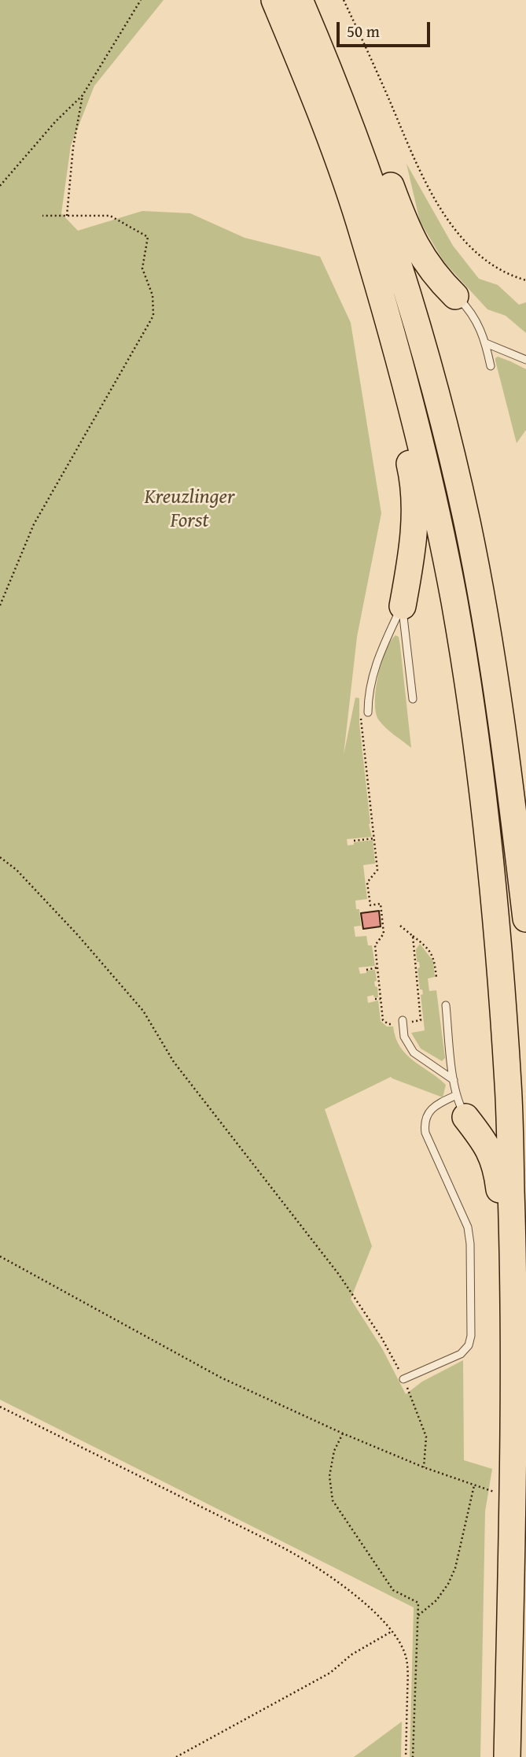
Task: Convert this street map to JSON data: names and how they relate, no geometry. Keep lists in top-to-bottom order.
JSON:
{
  "parks": ["Kreuzlinger Forst"],
  "scale_bar": "50 m"
}
